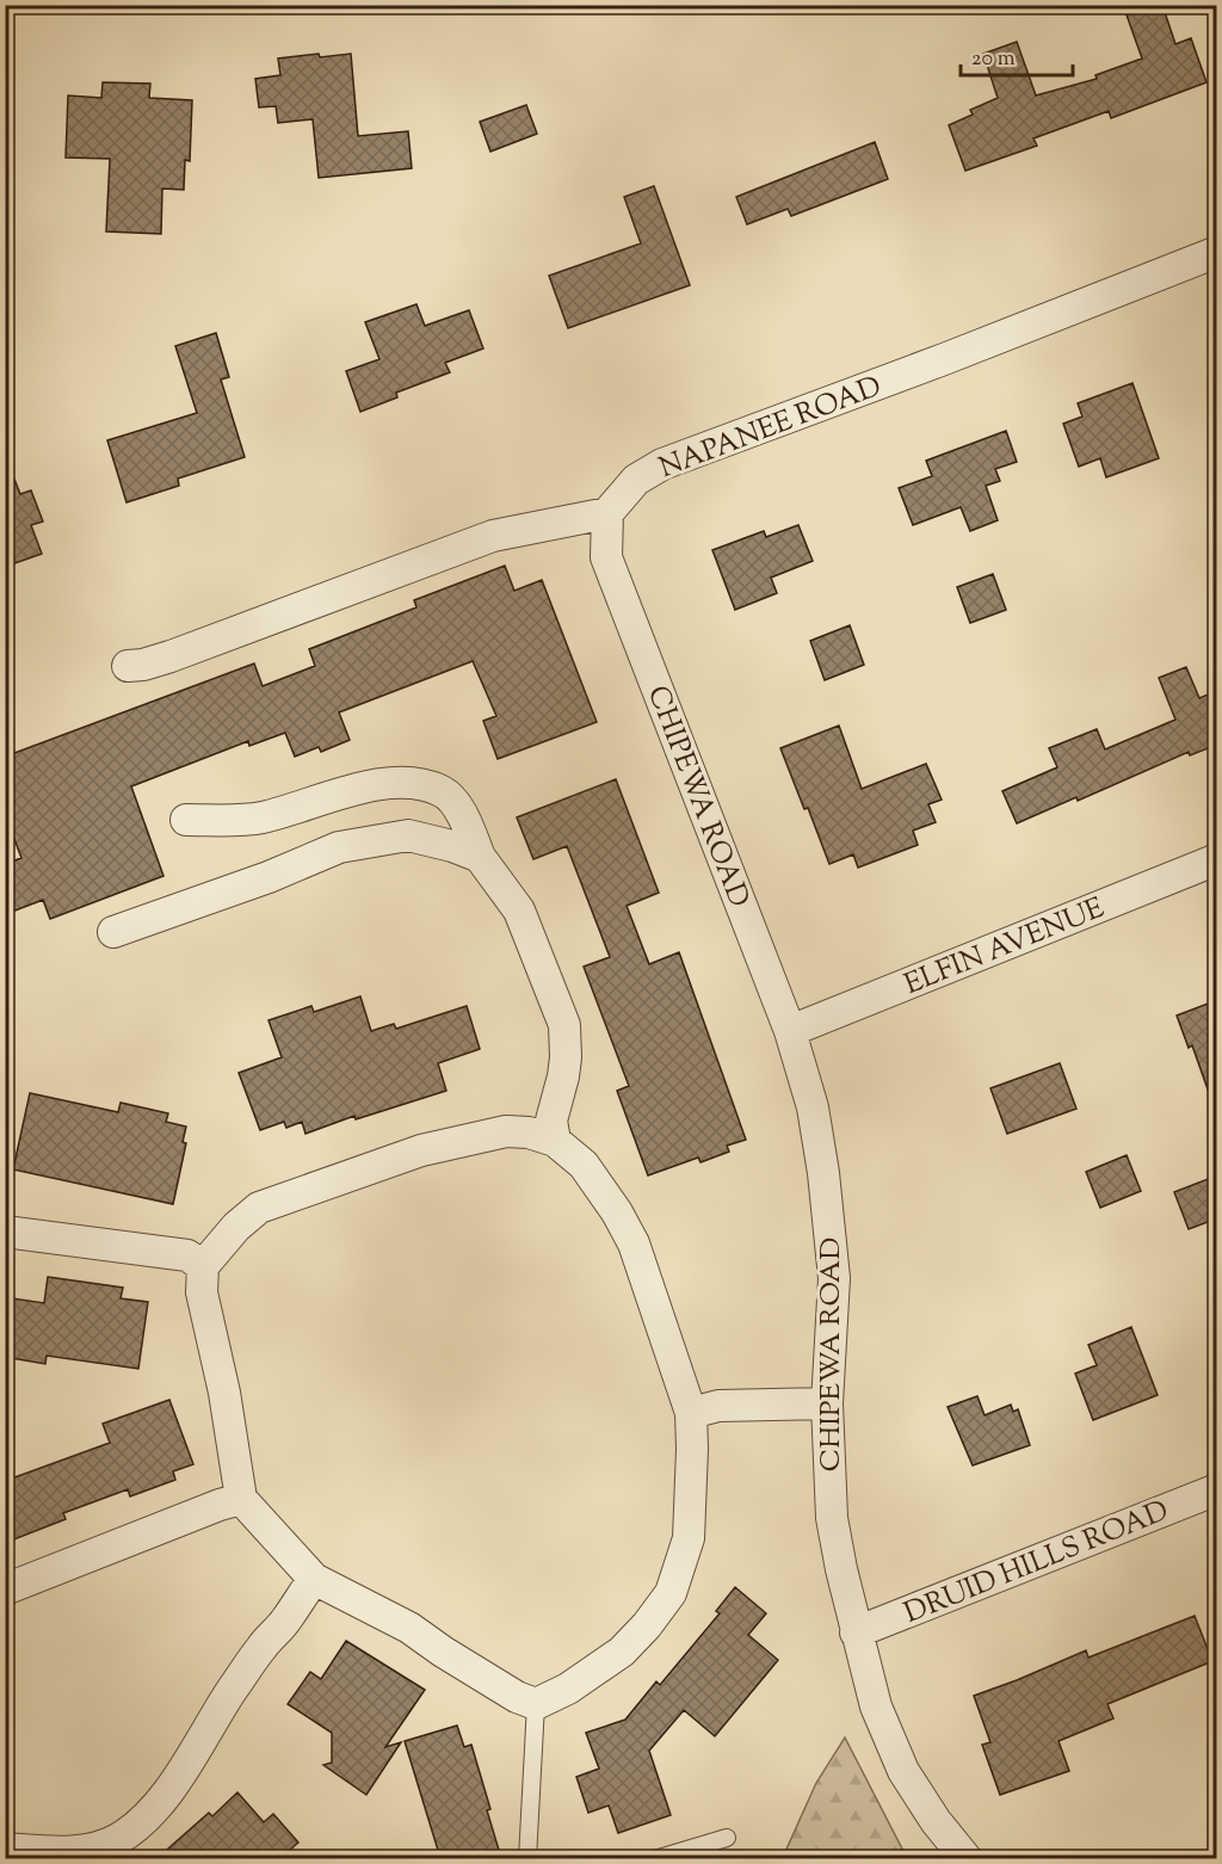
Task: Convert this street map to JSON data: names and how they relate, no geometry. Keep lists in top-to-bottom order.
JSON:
{
  "streets": {
    "street": [
      "NAPANEE ROAD",
      "CHIPEWA ROAD",
      "ELFIN AVENUE",
      "DRUID HILLS ROAD"
    ]
  },
  "crossings": [
    ["NAPANEE ROAD", "CHIPEWA ROAD"],
    ["CHIPEWA ROAD", "ELFIN AVENUE"],
    ["CHIPEWA ROAD", "DRUID HILLS ROAD"]
  ],
  "scale_bar": "20 m"
}
